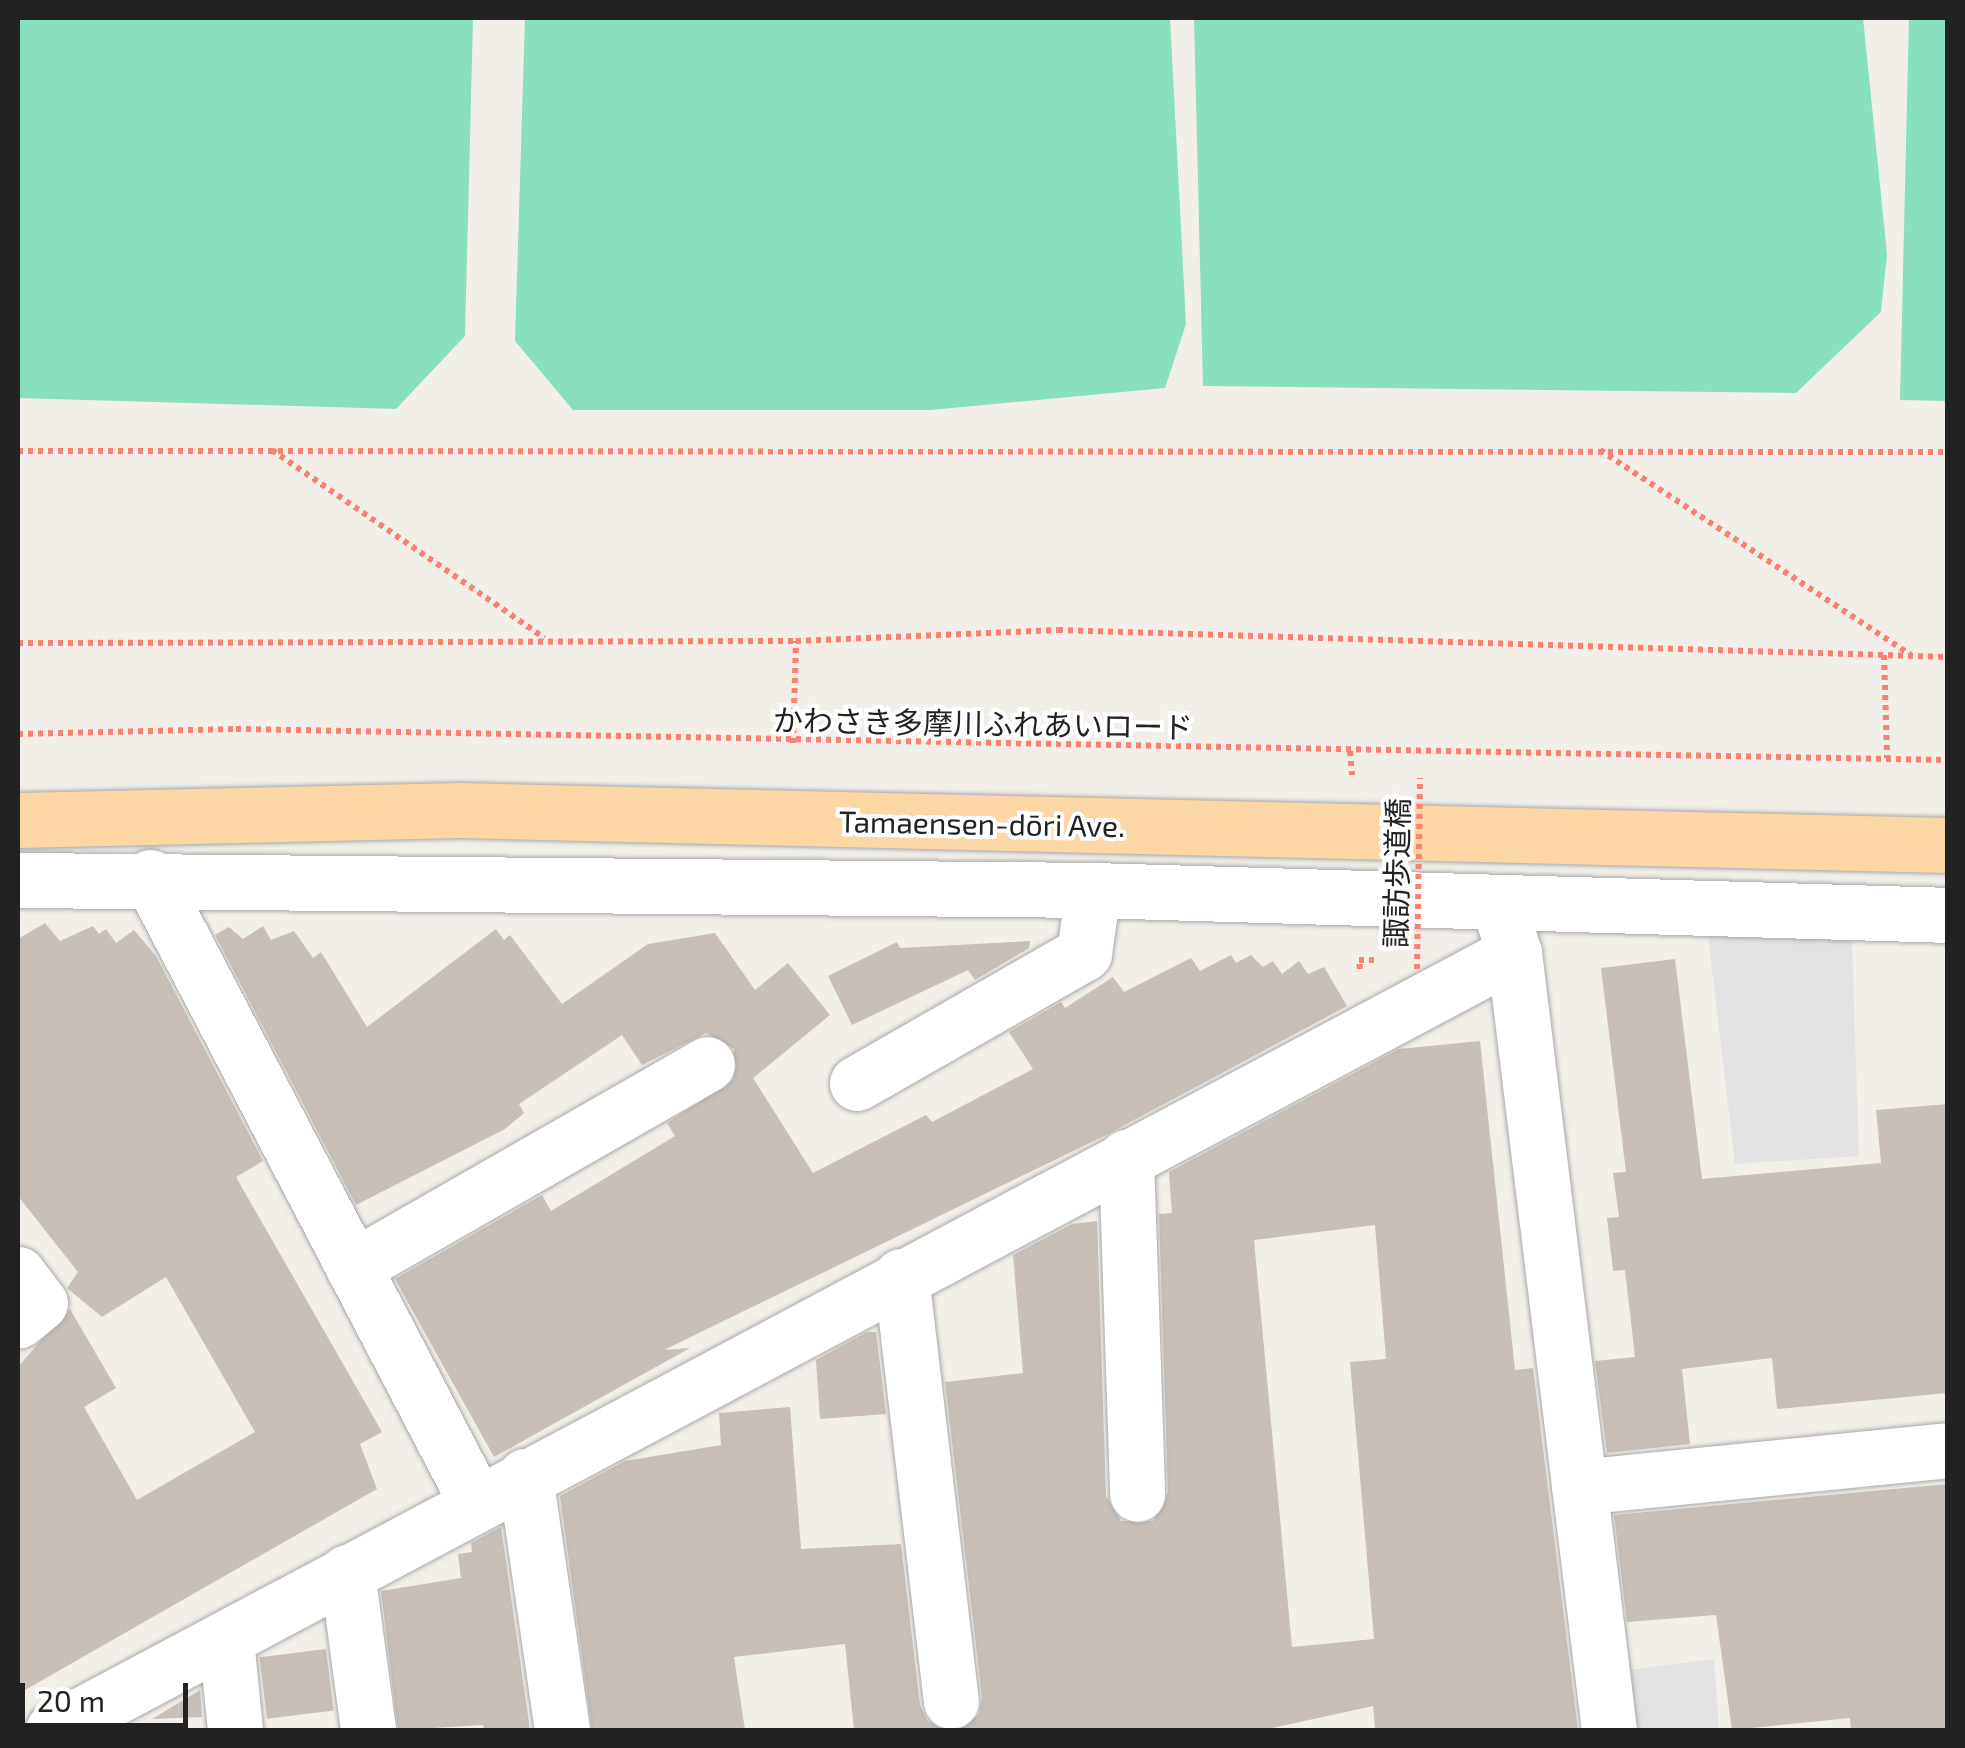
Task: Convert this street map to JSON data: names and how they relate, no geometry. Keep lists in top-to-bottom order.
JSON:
{
  "streets": {
    "main road": ["Tamaensen-dōri Ave."],
    "path": ["かわさき多摩川ふれあいロード", "諏訪歩道橋"]
  },
  "scale_bar": "20 m"
}
